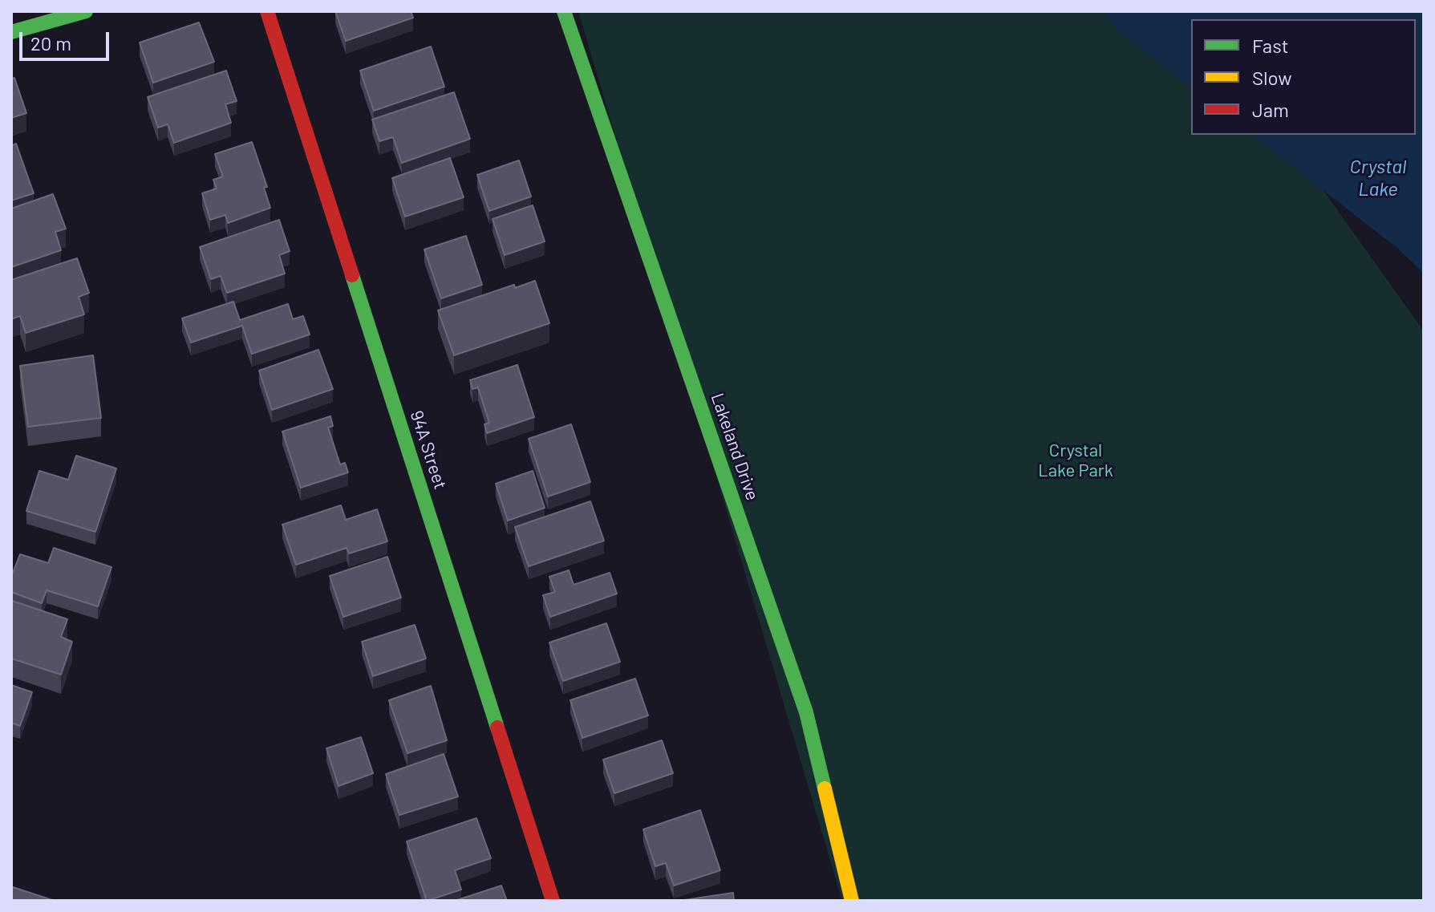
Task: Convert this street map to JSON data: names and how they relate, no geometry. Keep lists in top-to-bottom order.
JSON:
{
  "streets": {
    "street": ["Lakeland Drive", "94A Street"]
  },
  "water": ["Crystal Lake"],
  "parks": ["Crystal Lake Park"],
  "legend": ["Fast", "Slow", "Jam"],
  "scale_bar": "20 m"
}
